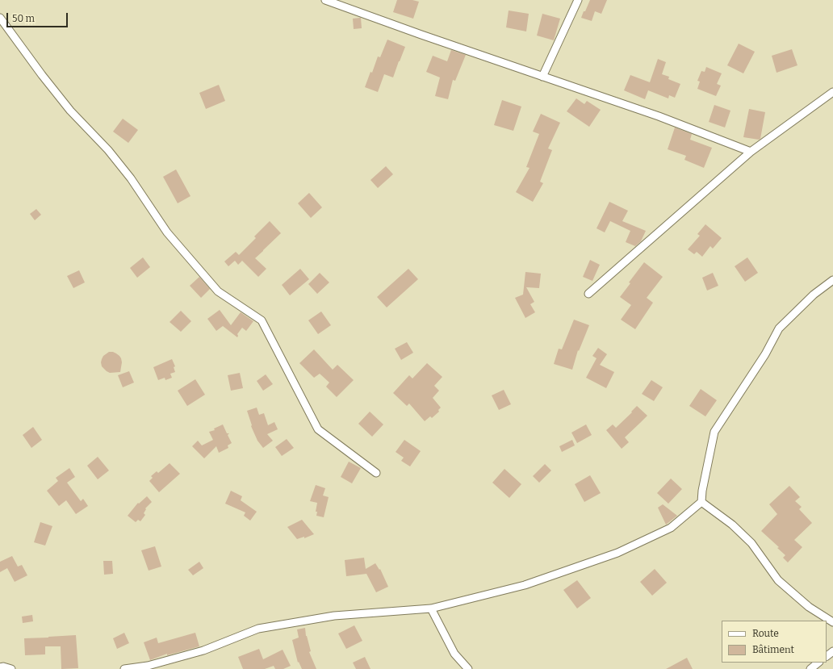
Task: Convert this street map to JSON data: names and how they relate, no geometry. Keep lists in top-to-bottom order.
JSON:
{
  "legend": ["Route", "Bâtiment"],
  "scale_bar": "50 m"
}
